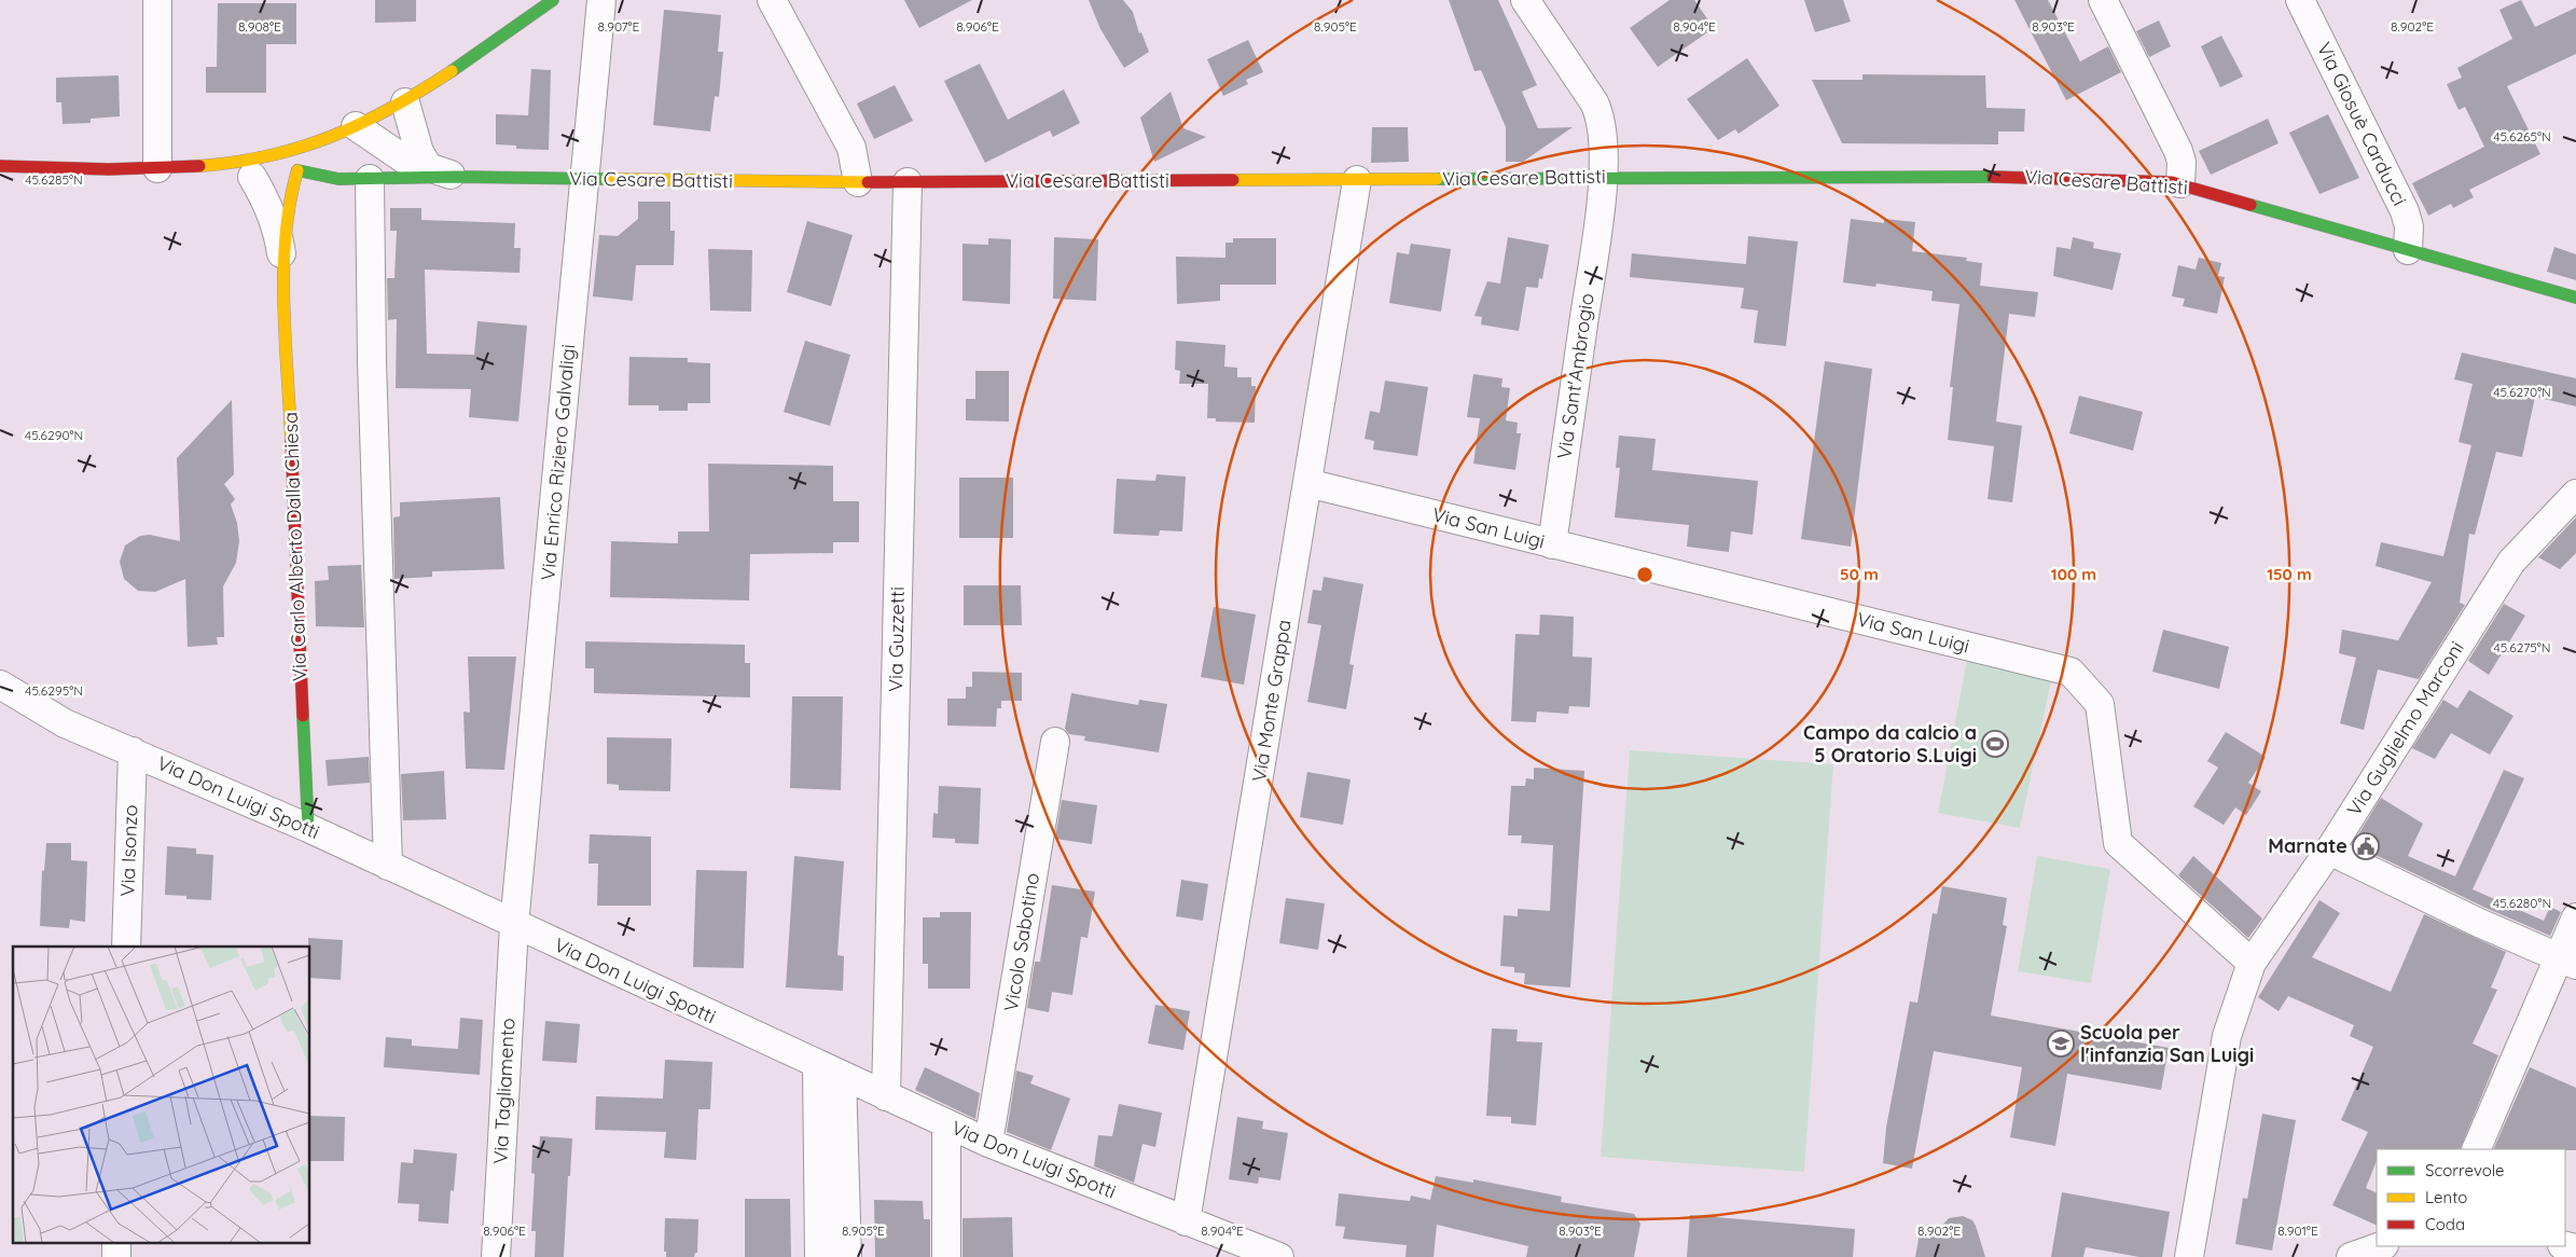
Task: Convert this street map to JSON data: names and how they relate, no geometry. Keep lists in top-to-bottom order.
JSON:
{
  "streets": {
    "street": [
      "Via Giosuè Carducci",
      "Via Cesare Battisti",
      "Via Sant'Ambrogio",
      "Via Enrico Riziero Galvaligi",
      "Via San Luigi",
      "Via Carlo Alberto Dalla Chiesa",
      "Via Guzzetti",
      "Via Monte Grappa",
      "Via Guglielmo Marconi",
      "Via Don Luigi Spotti",
      "Via Isonzo",
      "Vicolo Sabotino",
      "Via Tagliamento"
    ]
  },
  "crossings": [
    ["Via Giosuè Carducci", "Via Cesare Battisti"],
    ["Via Cesare Battisti", "Via Sant'Ambrogio"],
    ["Via Cesare Battisti", "Via Enrico Riziero Galvaligi"],
    ["Via Cesare Battisti", "Via Carlo Alberto Dalla Chiesa"],
    ["Via Cesare Battisti", "Via Guzzetti"],
    ["Via Cesare Battisti", "Via Monte Grappa"],
    ["Via Sant'Ambrogio", "Via San Luigi"],
    ["Via Enrico Riziero Galvaligi", "Via Don Luigi Spotti"],
    ["Via Enrico Riziero Galvaligi", "Via Tagliamento"],
    ["Via San Luigi", "Via Monte Grappa"],
    ["Via San Luigi", "Via Guglielmo Marconi"],
    ["Via Carlo Alberto Dalla Chiesa", "Via Don Luigi Spotti"],
    ["Via Guzzetti", "Via Don Luigi Spotti"],
    ["Via Monte Grappa", "Via Don Luigi Spotti"],
    ["Via Don Luigi Spotti", "Via Isonzo"],
    ["Via Don Luigi Spotti", "Vicolo Sabotino"],
    ["Via Don Luigi Spotti", "Via Tagliamento"]
  ],
  "places": {
    "sports": ["Campo da calcio a 5 Oratorio S.Luigi"],
    "public building": ["Marnate"],
    "school or university": ["Scuola per l'infanzia San Luigi"]
  },
  "legend": ["Scorrevole", "Lento", "Coda"],
  "coordinates": [
    "8.908°E",
    "8.907°E",
    "8.906°E",
    "8.905°E",
    "8.903°E",
    "8.902°E",
    "8.904°E",
    "45.6265°N",
    "45.6285°N",
    "45.6270°N",
    "45.6290°N",
    "45.6275°N",
    "45.6295°N",
    "45.6280°N",
    "8.901°E"
  ],
  "rings": ["50 m", "100 m", "150 m"]
}
